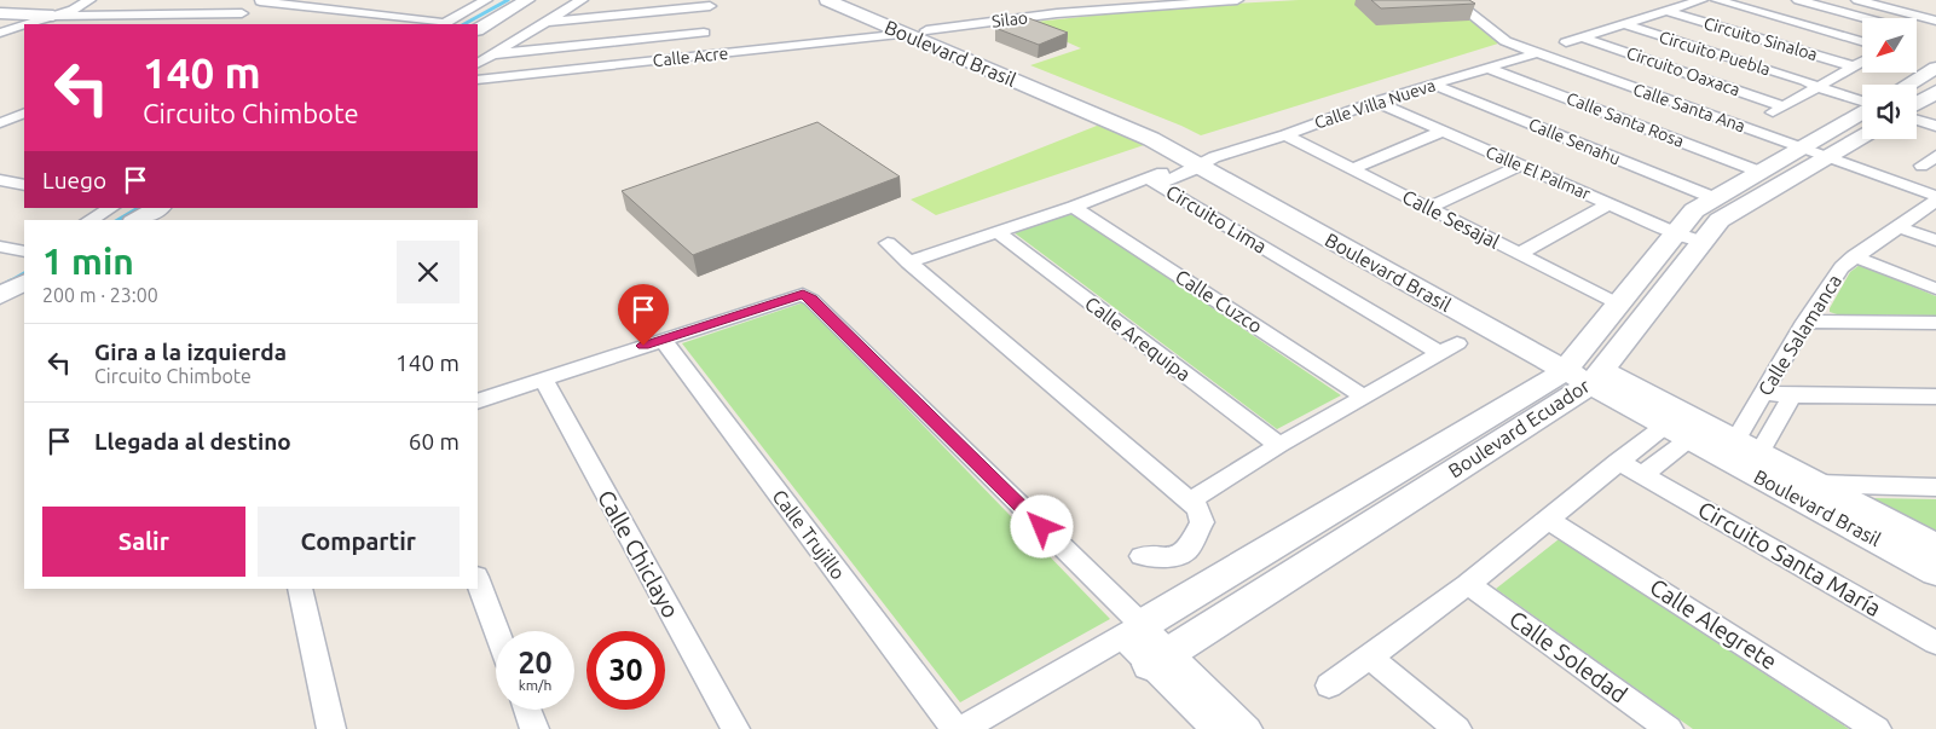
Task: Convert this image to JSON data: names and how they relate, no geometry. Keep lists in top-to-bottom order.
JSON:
{
  "streets": {
    "street": [
      "Silao",
      "Circuito Sinaloa",
      "Boulevard Brasil",
      "Circuito Puebla",
      "Calle Acre",
      "Circuito Oaxaca",
      "Calle Villa Nueva",
      "Calle Santa Ana",
      "Calle Santa Rosa",
      "Calle Senahu",
      "Calle El Palmar",
      "Circuito Lima",
      "Calle Sesajal",
      "Calle Cuzco",
      "Calle Salamanca",
      "Calle Arequipa",
      "Boulevard Ecuador",
      "Calle Trujillo",
      "Calle Chiclayo",
      "Circuito Santa María",
      "Calle Alegrete",
      "Calle Soledad"
    ]
  },
  "crossings": [
    ["Silao", "Boulevard Brasil"],
    ["Silao", "Calle Acre"],
    ["Circuito Sinaloa", "Circuito Oaxaca"],
    ["Boulevard Brasil", "Calle Acre"],
    ["Boulevard Brasil", "Calle Villa Nueva"],
    ["Boulevard Brasil", "Calle Salamanca"],
    ["Boulevard Brasil", "Boulevard Ecuador"],
    ["Circuito Puebla", "Circuito Oaxaca"],
    ["Calle Villa Nueva", "Calle Santa Ana"],
    ["Calle Villa Nueva", "Calle Santa Rosa"],
    ["Calle Villa Nueva", "Calle Senahu"],
    ["Calle Villa Nueva", "Calle El Palmar"],
    ["Calle Villa Nueva", "Circuito Lima"],
    ["Calle Villa Nueva", "Calle Sesajal"],
    ["Calle Santa Ana", "Boulevard Ecuador"],
    ["Calle Santa Rosa", "Boulevard Ecuador"],
    ["Calle Senahu", "Boulevard Ecuador"],
    ["Calle El Palmar", "Boulevard Ecuador"],
    ["Circuito Lima", "Calle Cuzco"],
    ["Circuito Lima", "Calle Arequipa"],
    ["Calle Sesajal", "Boulevard Ecuador"]
  ],
  "north": "bottom left",
  "page": {
    "turn": ["140 m", "Circuito Chimbote"],
    "then": "Luego",
    "heading": ["1 min", "200 m · 23:00"],
    "list": [
      {
        "name": "Gira a la izquierda",
        "note": "Circuito Chimbote",
        "value": "140 m"
      },
      {
        "name": "Llegada al destino",
        "value": "60 m"
      }
    ],
    "buttons": ["Salir", "Compartir"],
    "speed": "20 km/h",
    "limit": "30"
  }
}
